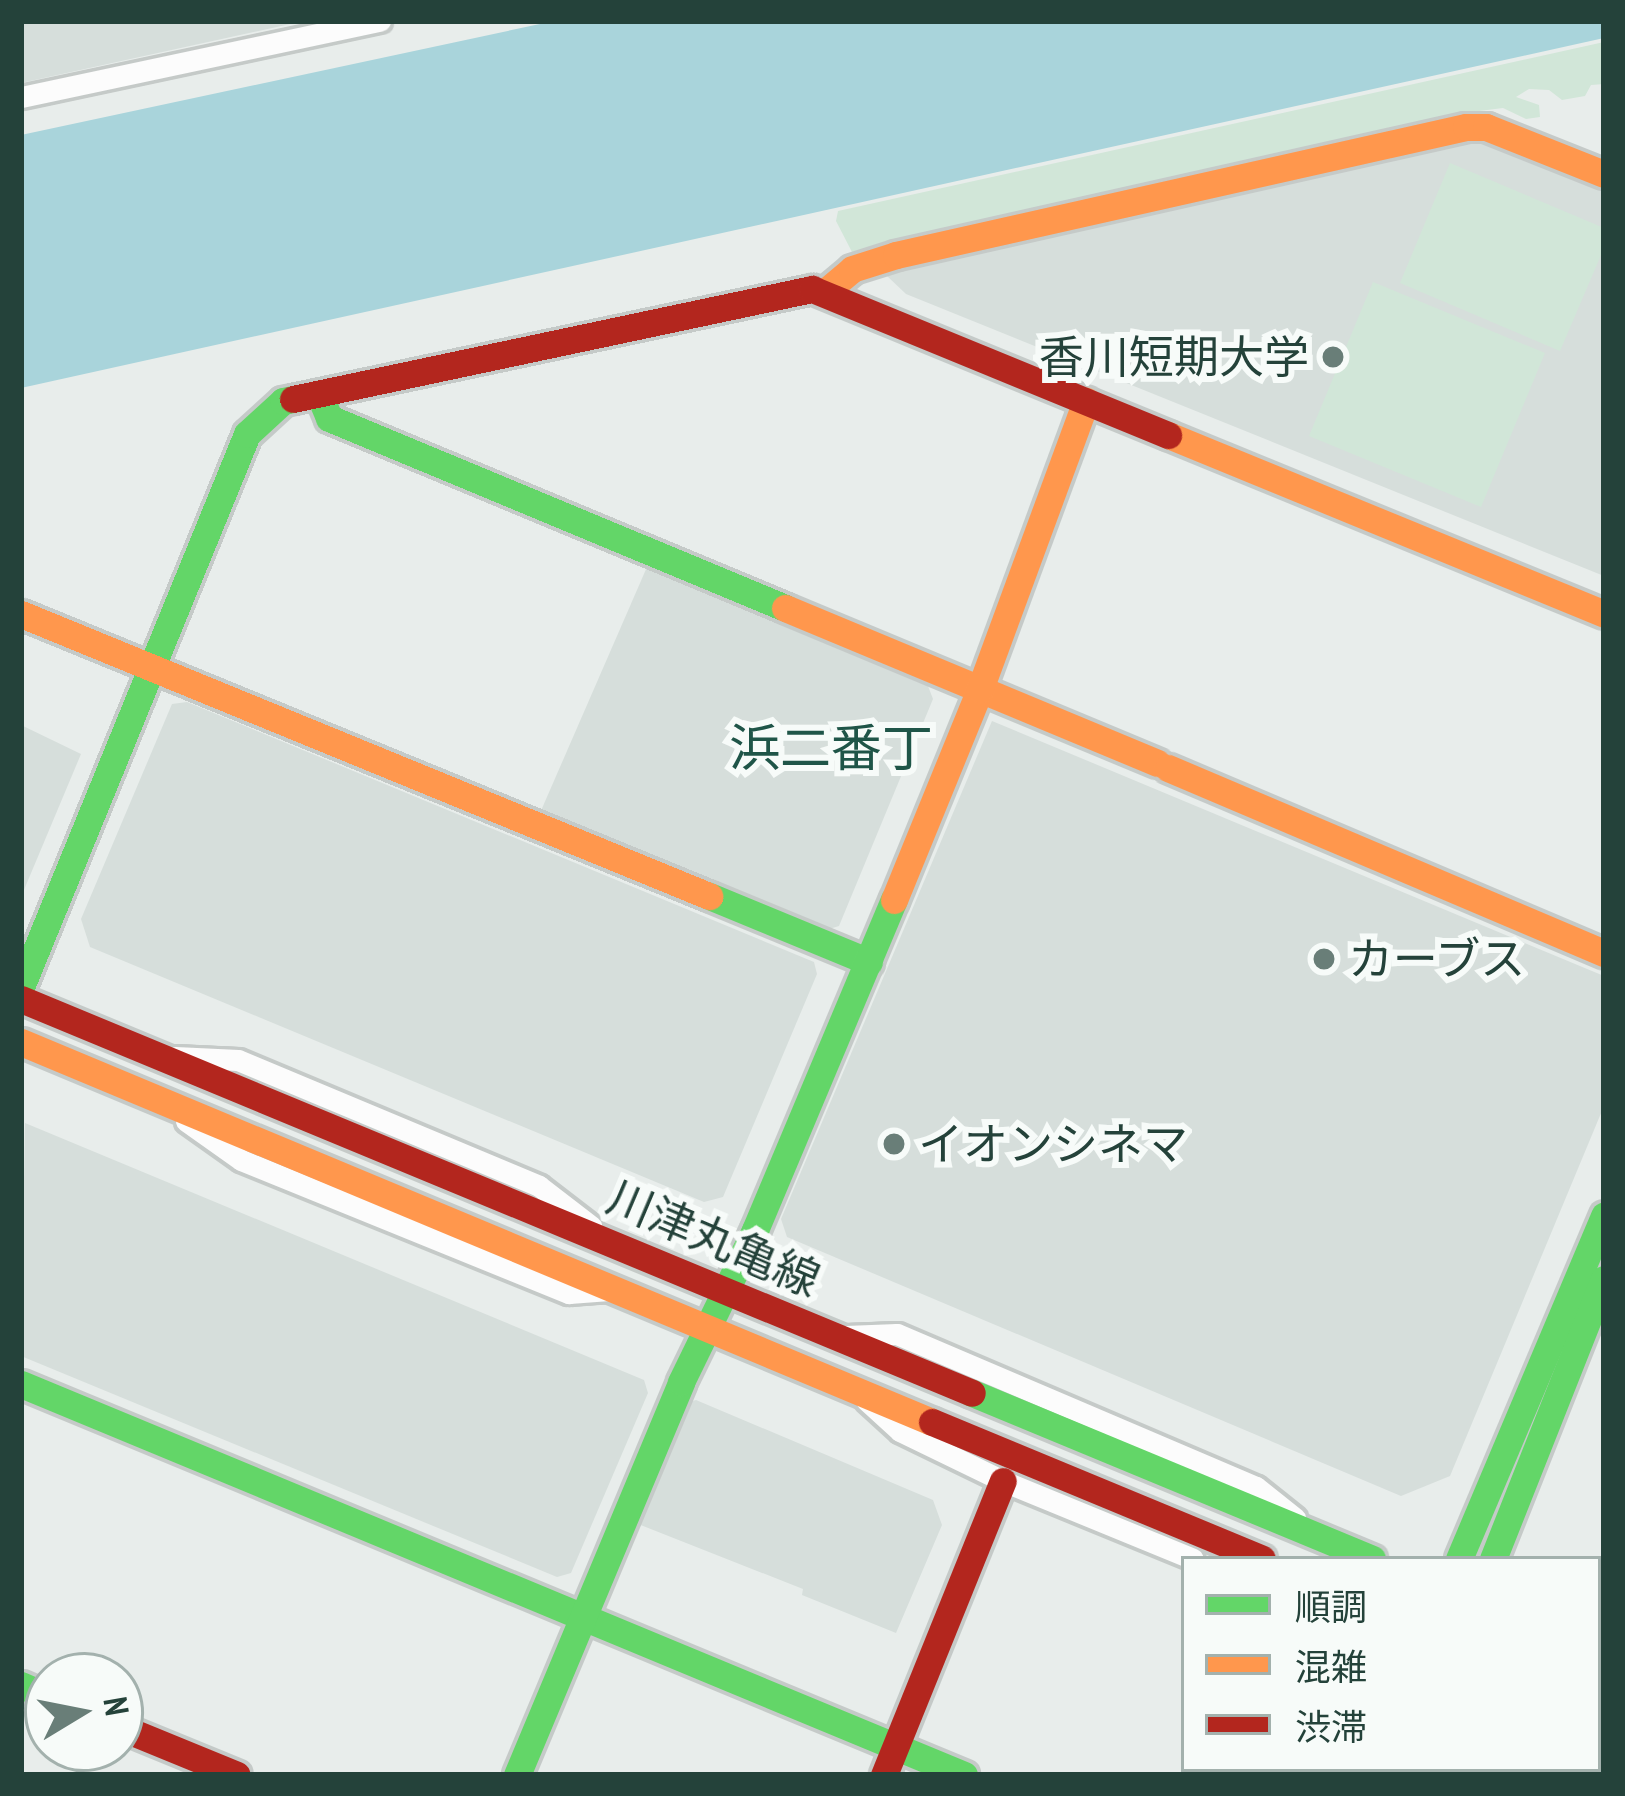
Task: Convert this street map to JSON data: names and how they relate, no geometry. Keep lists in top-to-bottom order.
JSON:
{
  "streets": {
    "street": ["川津丸亀線"]
  },
  "districts": ["浜二番丁"],
  "places": ["香川短期大学", "カーブス", "イオンシネマ"],
  "legend": ["順調", "混雑", "渋滞"],
  "north": "right"
}
